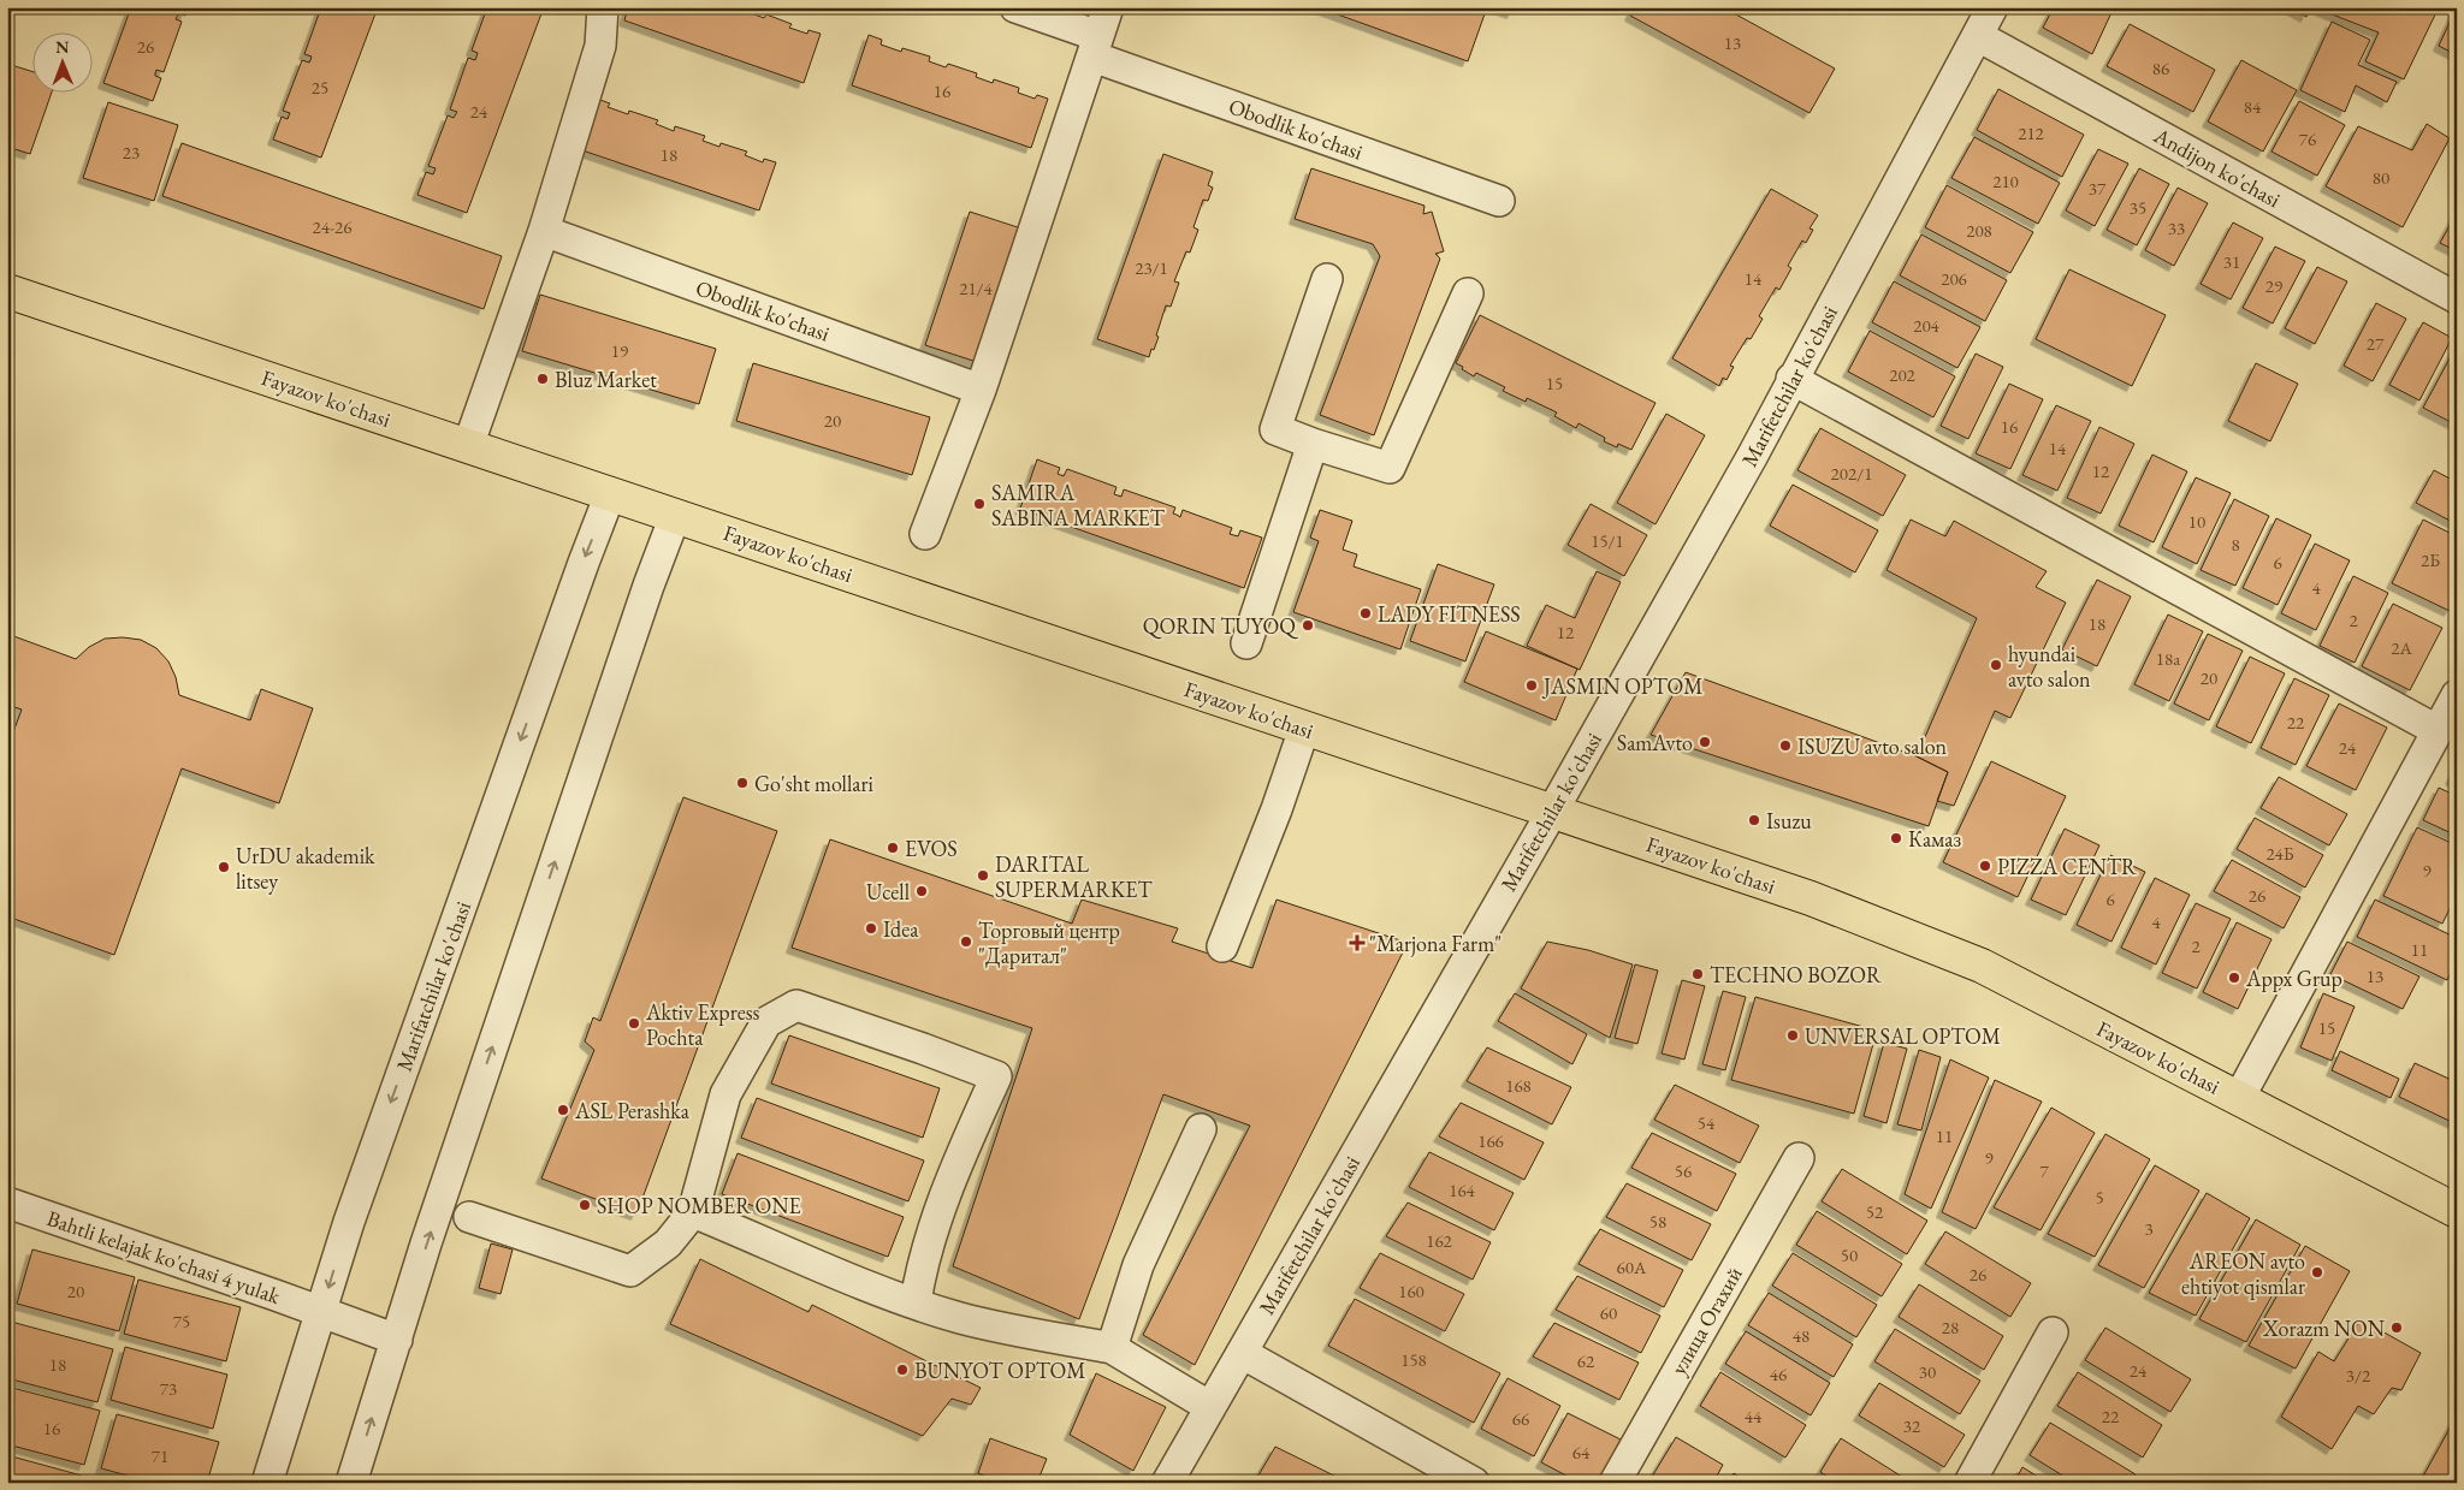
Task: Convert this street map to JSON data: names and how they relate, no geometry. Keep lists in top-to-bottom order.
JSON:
{
  "streets": {
    "main road": ["Fayazov ko'chasi"],
    "street": [
      "Obodlik ko'chasi",
      "Andijon ko'chasi",
      "Marifetchilar ko'chasi",
      "Marifatchilar ko'chasi",
      "Bahtli kelajak ko'chasi 4 yulak",
      "улица Огахий"
    ]
  },
  "crossings": [
    ["Andijon ko'chasi", "Marifetchilar ko'chasi"],
    ["Marifetchilar ko'chasi", "Fayazov ko'chasi"],
    ["Fayazov ko'chasi", "Marifatchilar ko'chasi"],
    ["Marifatchilar ko'chasi", "Bahtli kelajak ko'chasi 4 yulak"]
  ],
  "places": {
    "other": [
      "Bluz Market",
      "SAMIRA SABINA MARKET",
      "LADY FITNESS",
      "QORIN TUYOQ",
      "hyundai avto salon",
      "JASMIN OPTOM",
      "SamAvto",
      "ISUZU avto salon",
      "Go'sht mollari",
      "Isuzu",
      "Камаз",
      "EVOS",
      "PIZZA CENTR",
      "UrDU akademik litsey",
      "DARITAL SUPERMARKET",
      "Ucell",
      "Idea",
      "Торговый центр \"Даритал\"",
      "TECHNO BOZOR",
      "Appx Grup",
      "Aktiv Express Pochta",
      "UNVERSAL OPTOM",
      "ASL Perashka",
      "SHOP NOMBER ONE",
      "AREON avto ehtiyot qismlar",
      "Xorazm NON",
      "BUNYOT OPTOM"
    ],
    "health": ["\"Marjona Farm\""]
  },
  "house_numbers": [
    "13",
    "26",
    "86",
    "25",
    "16",
    "84",
    "24",
    "212",
    "76",
    "23",
    "18",
    "80",
    "210",
    "37",
    "35",
    "24-26",
    "33",
    "208",
    "31",
    "23/1",
    "14",
    "206",
    "29",
    "21/4",
    "204",
    "27",
    "19",
    "202",
    "15",
    "20",
    "16",
    "14",
    "12",
    "202/1",
    "10",
    "15/1",
    "8",
    "2Б",
    "6",
    "4",
    "2",
    "18",
    "12",
    "2А",
    "18a",
    "20",
    "22",
    "24",
    "24Б",
    "9",
    "26",
    "6",
    "4",
    "2",
    "11",
    "13",
    "15",
    "168",
    "54",
    "11",
    "166",
    "9",
    "56",
    "7",
    "164",
    "5",
    "52",
    "58",
    "3",
    "162",
    "50",
    "60A",
    "26",
    "20",
    "160",
    "60",
    "75",
    "28",
    "48",
    "158",
    "62",
    "18",
    "24",
    "30",
    "46",
    "3/2",
    "73",
    "44",
    "22",
    "66",
    "32",
    "16",
    "64",
    "71"
  ],
  "north": "top"
}
